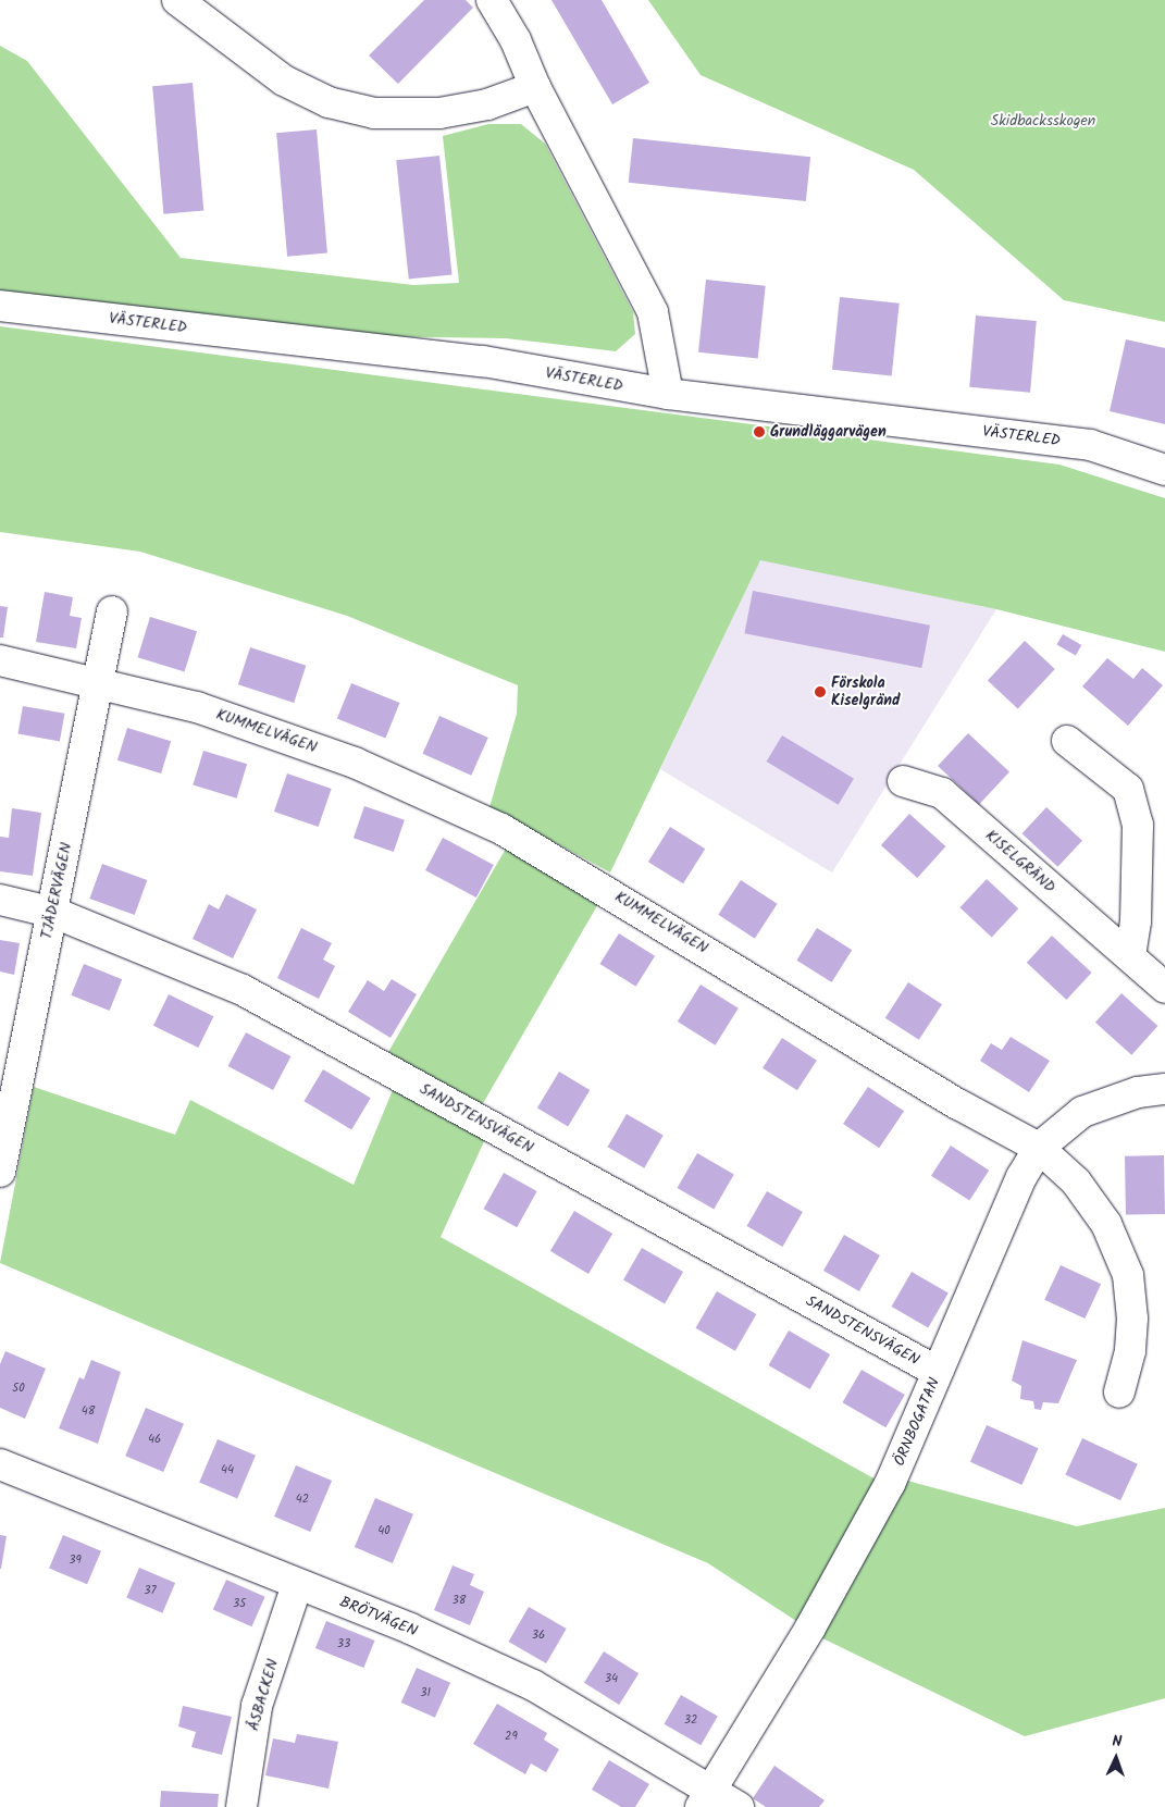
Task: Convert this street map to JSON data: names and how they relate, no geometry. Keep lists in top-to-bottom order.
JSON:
{
  "streets": {
    "street": [
      "VÄSTERLED",
      "KUMMELVÄGEN",
      "KISELGRÄND",
      "TJÄDERVÄGEN",
      "SANDSTENSVÄGEN",
      "ÖRNBOGATAN",
      "BRÖTVÄGEN",
      "ÅSBACKEN"
    ]
  },
  "crossings": [
    ["KUMMELVÄGEN", "TJÄDERVÄGEN"],
    ["KUMMELVÄGEN", "ÖRNBOGATAN"],
    ["TJÄDERVÄGEN", "SANDSTENSVÄGEN"],
    ["SANDSTENSVÄGEN", "ÖRNBOGATAN"],
    ["ÖRNBOGATAN", "BRÖTVÄGEN"],
    ["BRÖTVÄGEN", "ÅSBACKEN"]
  ],
  "parks": ["Skidbacksskogen"],
  "places": ["Grundläggarvägen", "Förskola Kiselgränd"],
  "house_numbers": [
    "50",
    "48",
    "46",
    "44",
    "42",
    "40",
    "39",
    "37",
    "38",
    "35",
    "36",
    "33",
    "34",
    "31",
    "32",
    "29"
  ],
  "north": "top"
}
